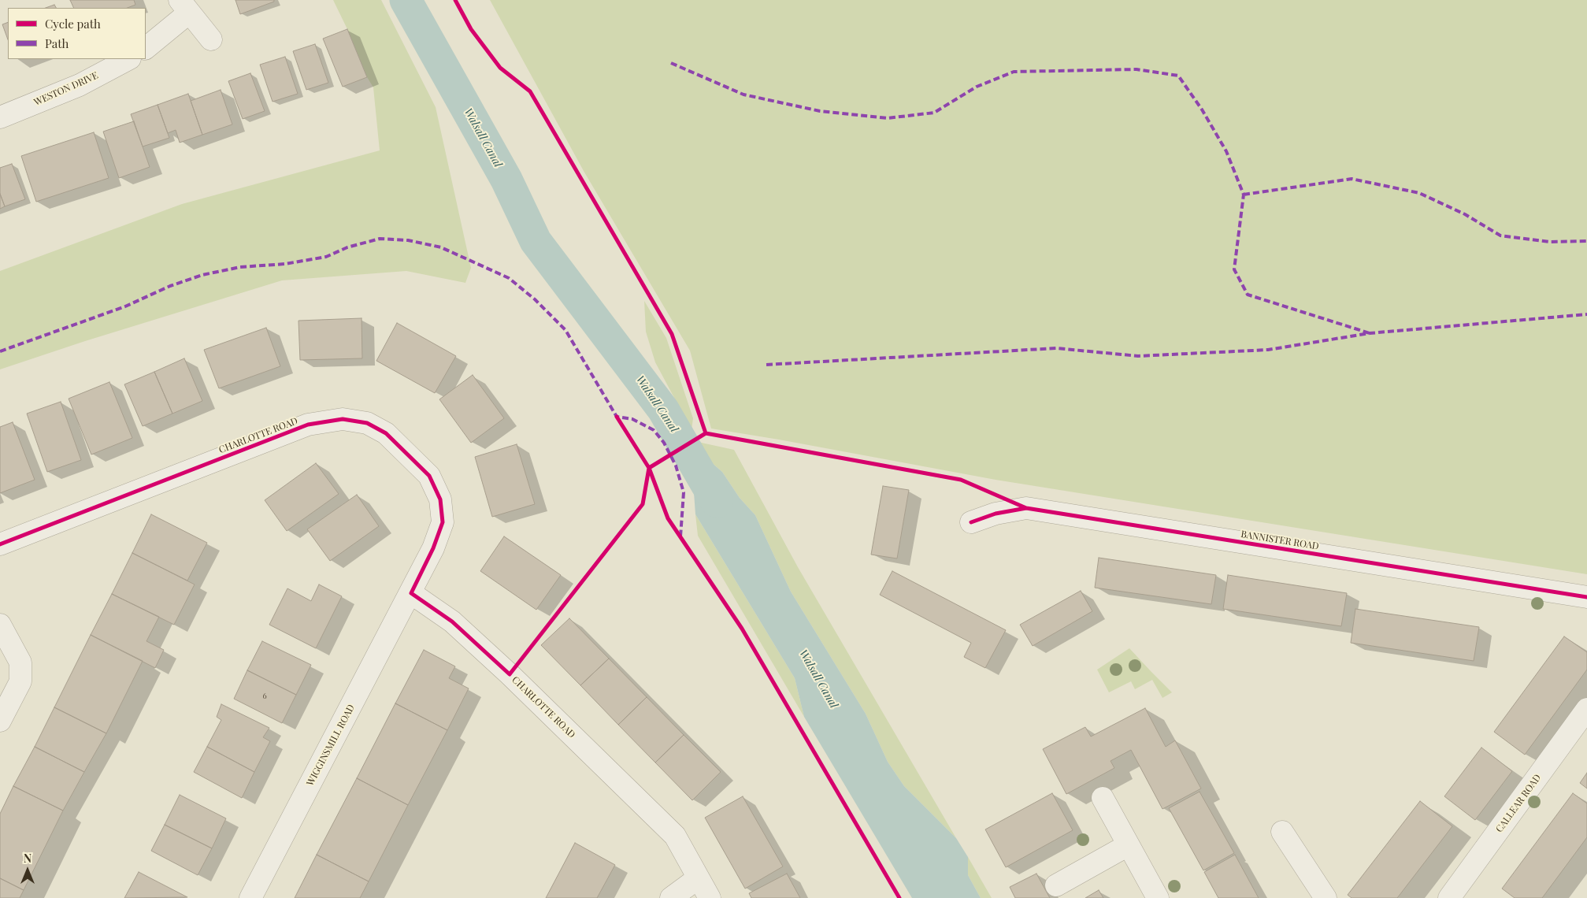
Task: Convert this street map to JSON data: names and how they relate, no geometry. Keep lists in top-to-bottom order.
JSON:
{
  "streets": {
    "street": [
      "WESTON DRIVE",
      "CHARLOTTE ROAD",
      "BANNISTER ROAD",
      "WIGGINSMILL ROAD",
      "CALLEAR ROAD"
    ]
  },
  "crossings": [
    ["CHARLOTTE ROAD", "WIGGINSMILL ROAD"]
  ],
  "water": ["Walsall Canal"],
  "house_numbers": ["6"],
  "legend": ["Cycle path", "Path"],
  "north": "top"
}
